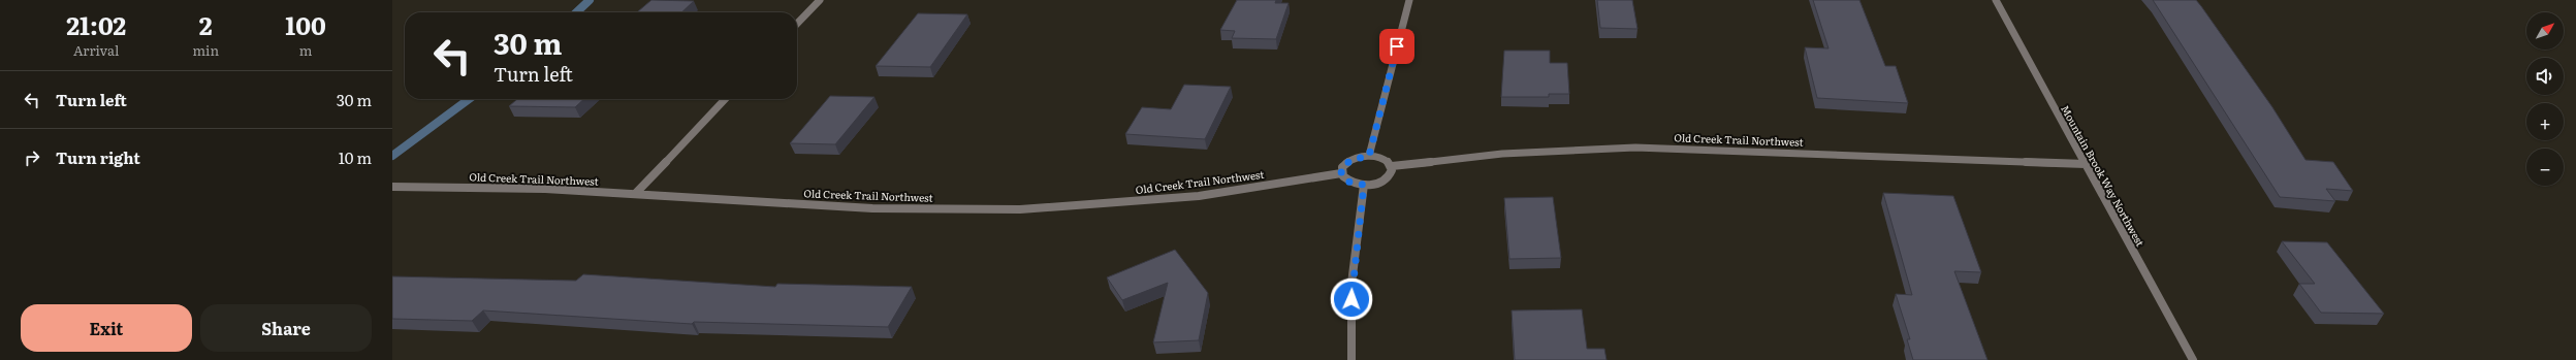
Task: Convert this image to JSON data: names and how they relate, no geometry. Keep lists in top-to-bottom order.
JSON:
{
  "streets": {
    "street": ["Old Creek Trail Northwest", "Mountain Brook Way Northwest"]
  },
  "crossings": [
    ["Old Creek Trail Northwest", "Mountain Brook Way Northwest"]
  ],
  "north": "top right",
  "page": {
    "eta": [
      "21:02",
      "Arrival",
      "2",
      "min",
      "100",
      "m"
    ],
    "map_buttons": ["+", "−"],
    "turn": ["30 m", "Turn left"],
    "list": [
      {
        "name": "Turn left",
        "value": "30 m"
      },
      {
        "name": "Turn right",
        "value": "10 m"
      }
    ],
    "buttons": ["Exit", "Share"]
  }
}
